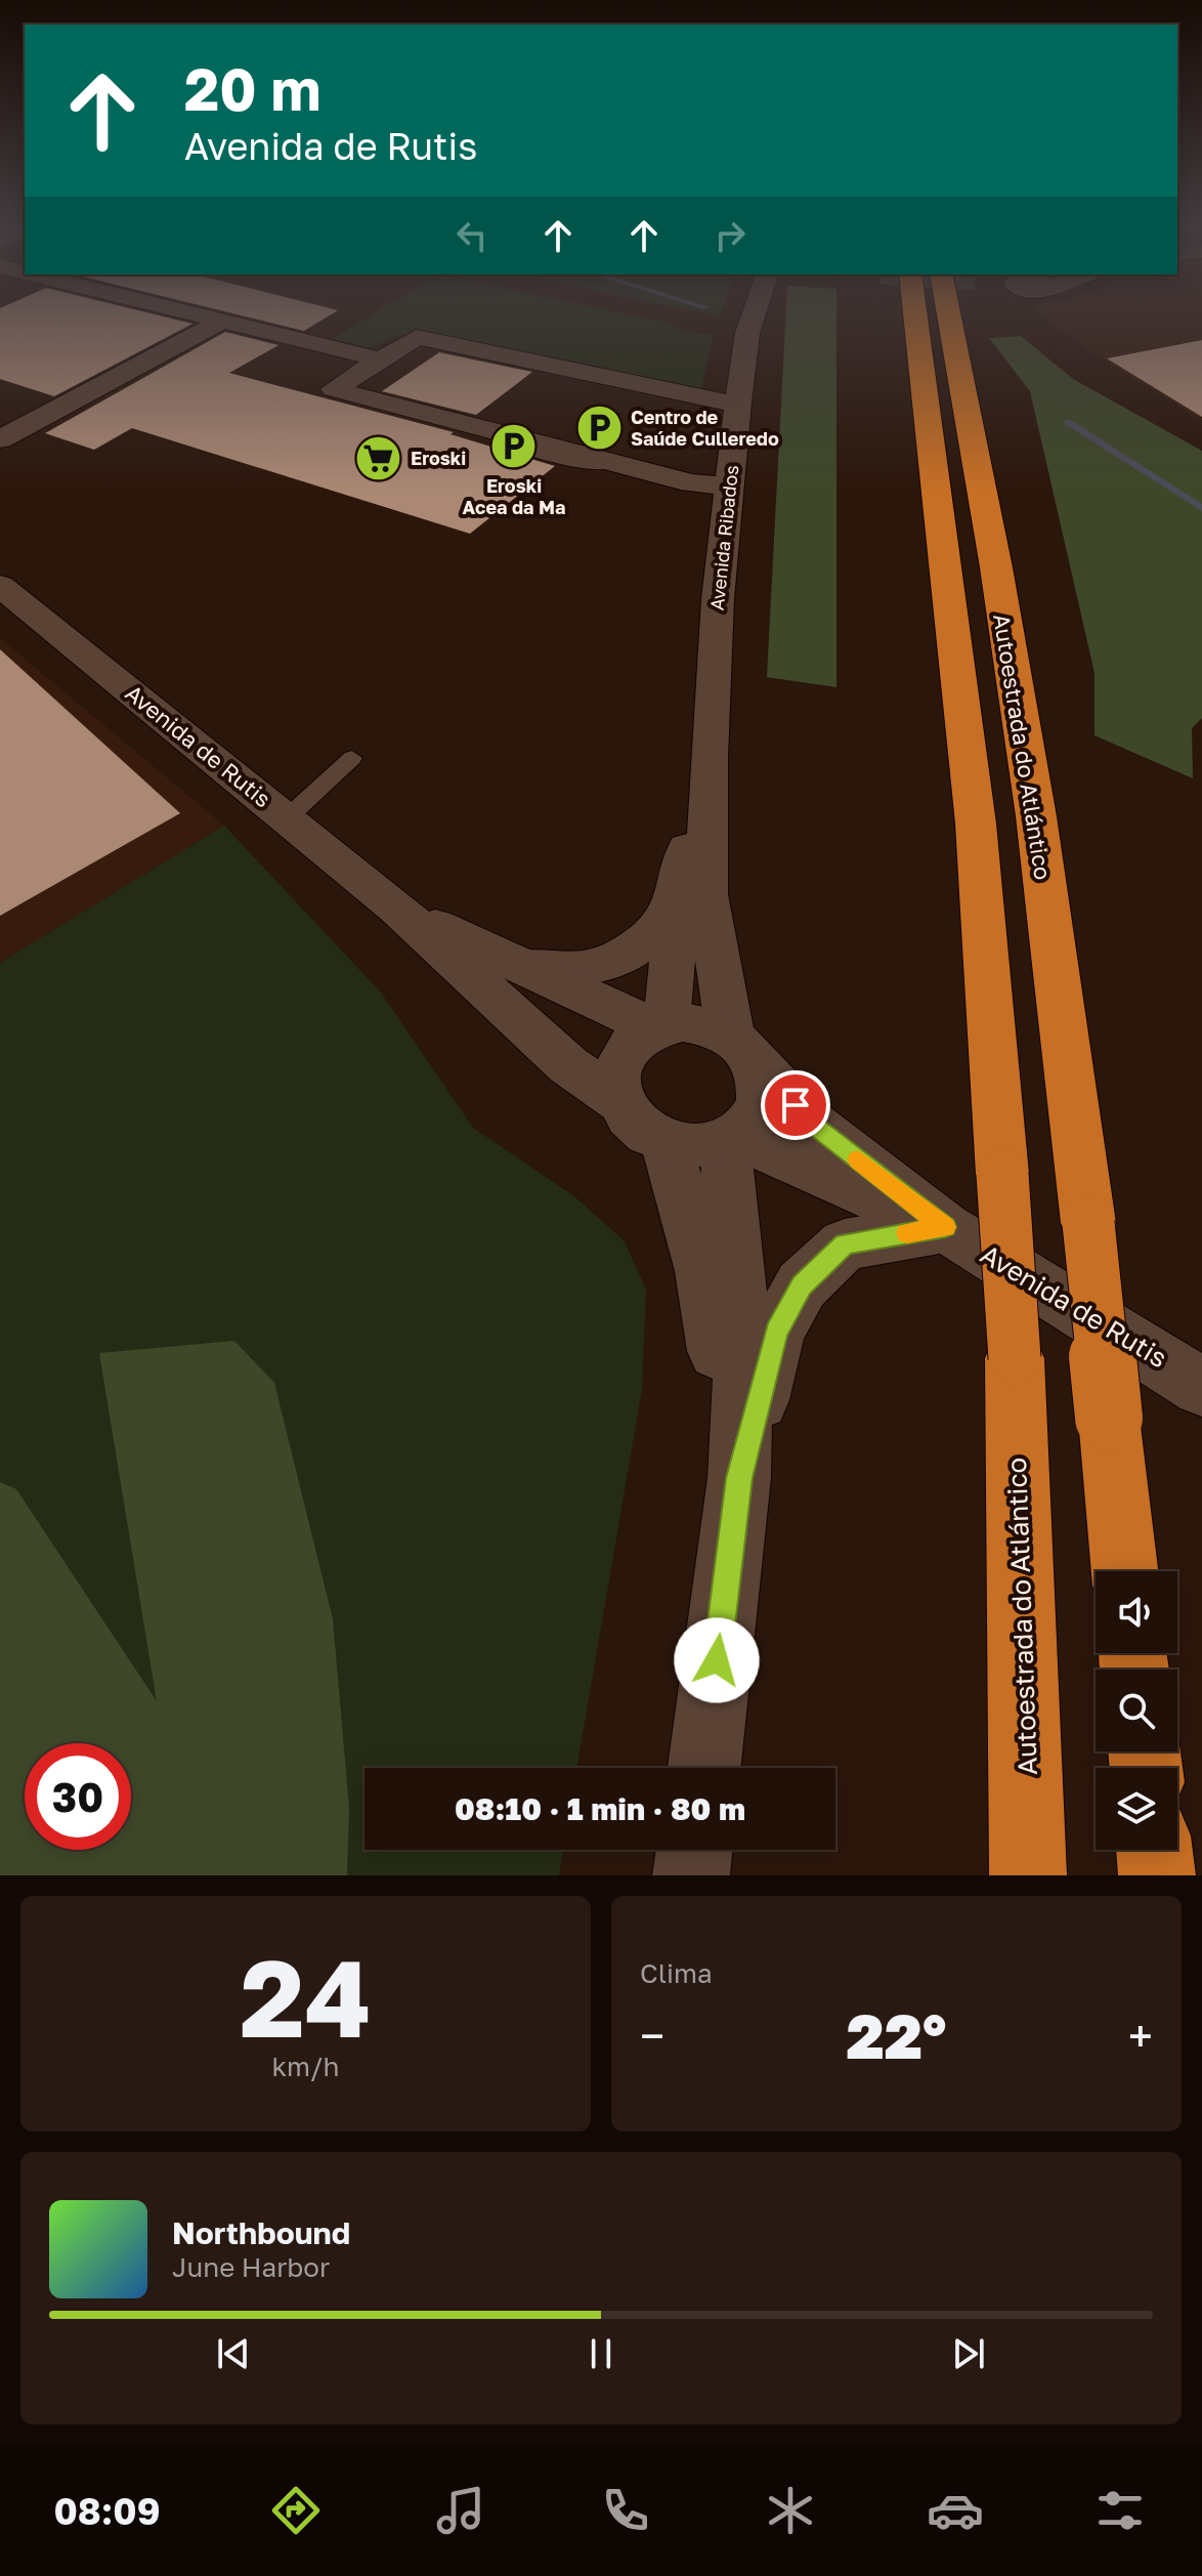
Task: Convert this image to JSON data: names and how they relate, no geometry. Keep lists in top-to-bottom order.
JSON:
{
  "streets": {
    "highway": ["Autoestrada do Atlántico"],
    "street": ["Avenida Ribados", "Avenida de Rutis"]
  },
  "crossings": [
    ["Avenida Ribados", "Avenida de Rutis"]
  ],
  "places": {
    "parking": ["Centro de Saúde Culleredo", "Eroski Acea da Ma"],
    "supermarket": ["Eroski"]
  },
  "page": {
    "turn": ["20 m", "Avenida de Rutis"],
    "limit": "30",
    "trip": "08:10 · 1 min · 80 m",
    "tile": [
      ["24", "km/h"],
      "Clima"
    ],
    "heat": ["−", "22°", "+"],
    "song": ["Northbound", "June Harbor"],
    "tabs": "08:09"
  }
}
